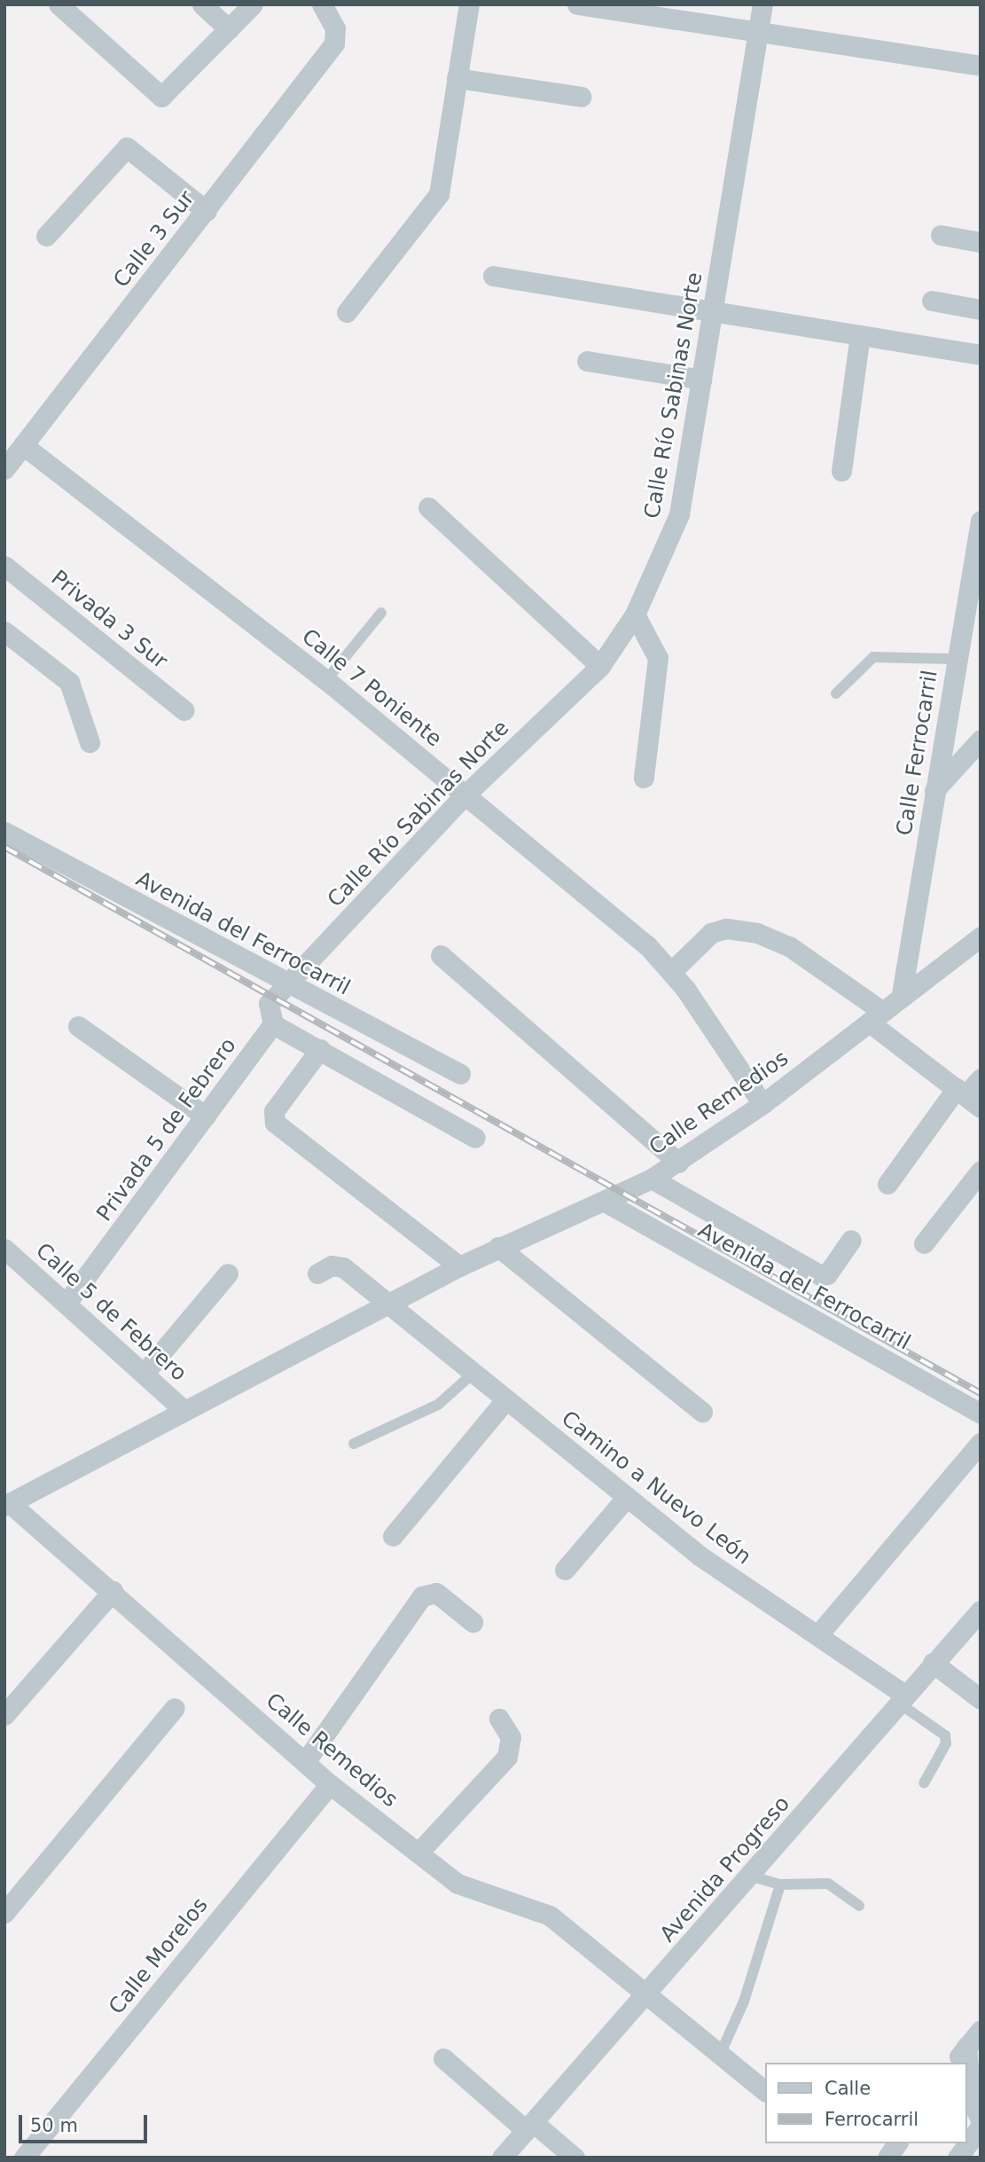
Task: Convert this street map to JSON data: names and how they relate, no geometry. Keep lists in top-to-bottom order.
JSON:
{
  "streets": {
    "street": [
      "Calle 3 Sur",
      "Calle Río Sabinas Norte",
      "Privada 3 Sur",
      "Calle 7 Poniente",
      "Calle Ferrocarril",
      "Avenida del Ferrocarril",
      "Calle Remedios",
      "Privada 5 de Febrero",
      "Calle 5 de Febrero",
      "Camino a Nuevo León",
      "Avenida Progreso",
      "Calle Morelos"
    ]
  },
  "crossings": [
    ["Calle 3 Sur", "Calle 7 Poniente"],
    ["Calle Río Sabinas Norte", "Calle 7 Poniente"],
    ["Calle Río Sabinas Norte", "Avenida del Ferrocarril"],
    ["Calle 7 Poniente", "Calle Remedios"],
    ["Calle Ferrocarril", "Calle Remedios"],
    ["Avenida del Ferrocarril", "Calle Remedios"],
    ["Calle Remedios", "Calle 5 de Febrero"],
    ["Calle Remedios", "Camino a Nuevo León"],
    ["Calle Remedios", "Avenida Progreso"],
    ["Calle Remedios", "Calle Morelos"],
    ["Privada 5 de Febrero", "Calle 5 de Febrero"],
    ["Camino a Nuevo León", "Avenida Progreso"]
  ],
  "legend": ["Calle", "Ferrocarril"],
  "scale_bar": "50 m"
}
